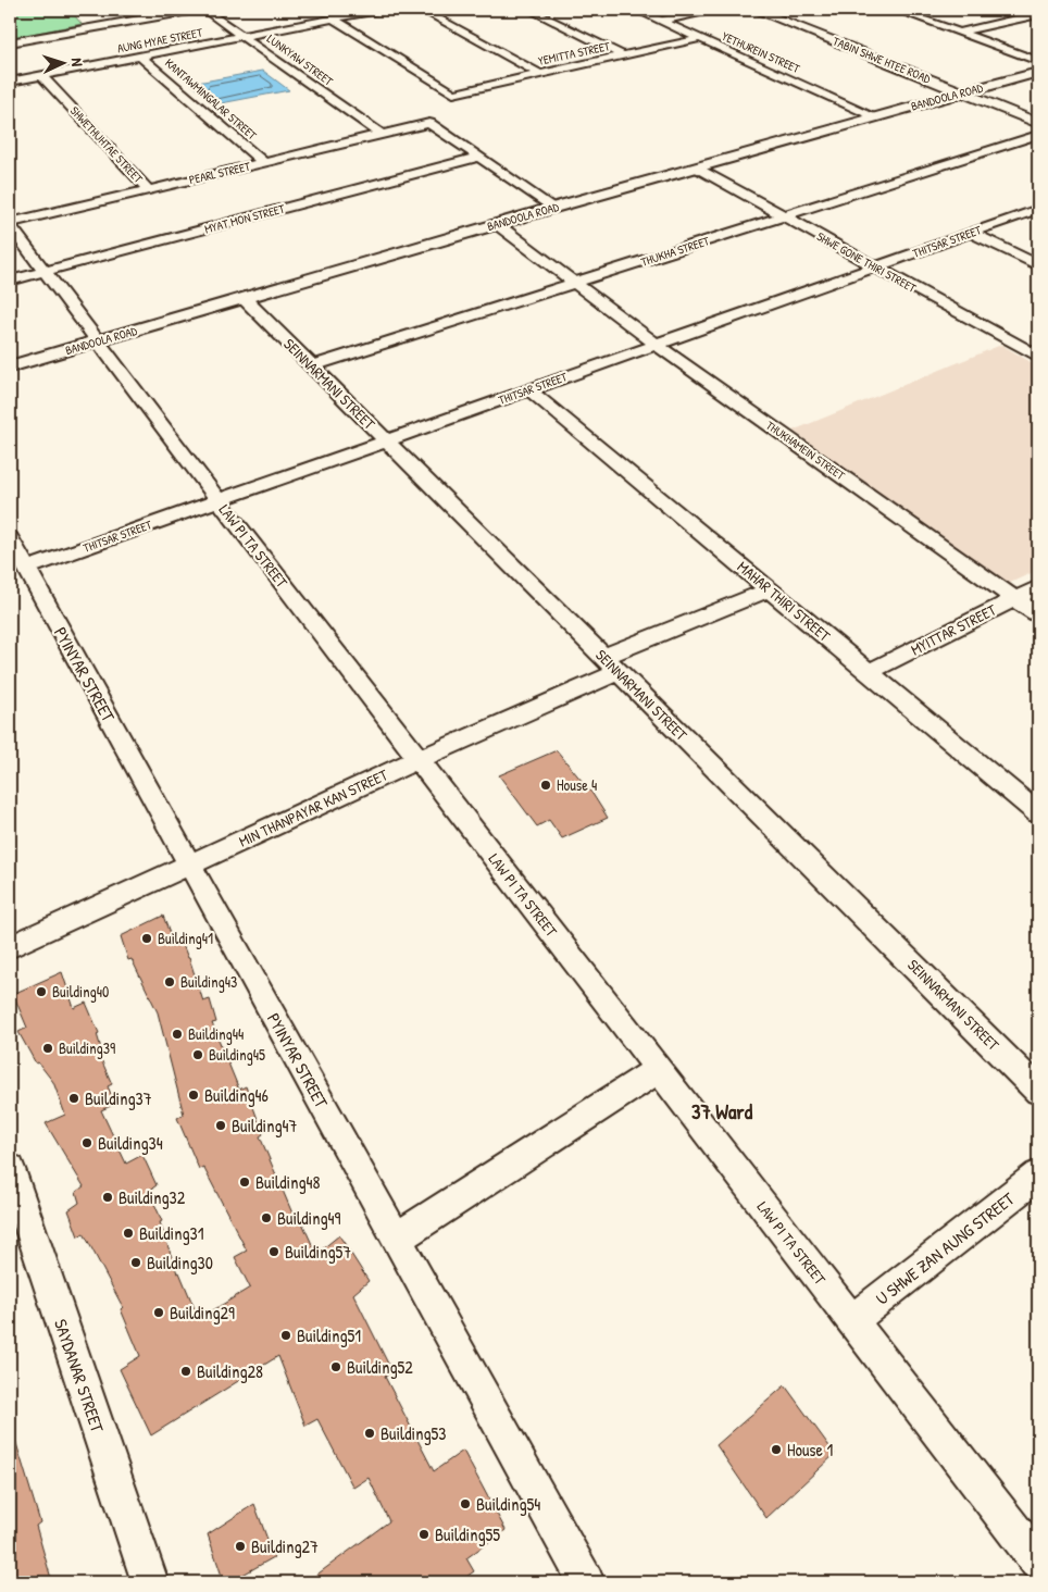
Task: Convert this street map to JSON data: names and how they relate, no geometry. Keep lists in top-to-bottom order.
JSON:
{
  "streets": {
    "street": [
      "AUNG MYAE STREET",
      "YETHUREIN STREET",
      "YEMITTA STREET",
      "LUNKYAW STREET",
      "TABIN SHWE HTEE ROAD",
      "BANDOOLA ROAD",
      "KANTAWMINGALAR STREET",
      "SHWETHUHTAE STREET",
      "PEARL STREET",
      "MYAT MON STREET",
      "THITSAR STREET",
      "THUKHA STREET",
      "SHWE GONE THIRI STREET",
      "SEINNARMANI STREET",
      "THUKHAMEIN STREET",
      "LAW PI TA STREET",
      "MAHAR THIRI STREET",
      "MYITTAR STREET",
      "PYINYAR STREET",
      "MIN THANPAYAR KAN STREET",
      "U SHWE ZAN AUNG STREET",
      "SAYDANAR STREET"
    ]
  },
  "crossings": [
    ["AUNG MYAE STREET", "YEMITTA STREET"],
    ["AUNG MYAE STREET", "LUNKYAW STREET"],
    ["AUNG MYAE STREET", "KANTAWMINGALAR STREET"],
    ["AUNG MYAE STREET", "SHWETHUHTAE STREET"],
    ["YETHUREIN STREET", "YEMITTA STREET"],
    ["YETHUREIN STREET", "BANDOOLA ROAD"],
    ["LUNKYAW STREET", "PEARL STREET"],
    ["TABIN SHWE HTEE ROAD", "BANDOOLA ROAD"],
    ["BANDOOLA ROAD", "SHWE GONE THIRI STREET"],
    ["BANDOOLA ROAD", "SEINNARMANI STREET"],
    ["BANDOOLA ROAD", "THUKHAMEIN STREET"],
    ["BANDOOLA ROAD", "LAW PI TA STREET"],
    ["KANTAWMINGALAR STREET", "PEARL STREET"],
    ["SHWETHUHTAE STREET", "PEARL STREET"],
    ["PEARL STREET", "MYAT MON STREET"],
    ["PEARL STREET", "LAW PI TA STREET"],
    ["MYAT MON STREET", "LAW PI TA STREET"],
    ["THITSAR STREET", "SHWE GONE THIRI STREET"],
    ["THITSAR STREET", "SEINNARMANI STREET"],
    ["THITSAR STREET", "THUKHAMEIN STREET"],
    ["THITSAR STREET", "LAW PI TA STREET"],
    ["THITSAR STREET", "MAHAR THIRI STREET"],
    ["THITSAR STREET", "PYINYAR STREET"],
    ["THUKHA STREET", "SHWE GONE THIRI STREET"],
    ["THUKHA STREET", "SEINNARMANI STREET"],
    ["THUKHA STREET", "THUKHAMEIN STREET"],
    ["SEINNARMANI STREET", "MIN THANPAYAR KAN STREET"],
    ["THUKHAMEIN STREET", "MYITTAR STREET"],
    ["LAW PI TA STREET", "MIN THANPAYAR KAN STREET"],
    ["LAW PI TA STREET", "U SHWE ZAN AUNG STREET"],
    ["MAHAR THIRI STREET", "MYITTAR STREET"],
    ["MAHAR THIRI STREET", "MIN THANPAYAR KAN STREET"],
    ["PYINYAR STREET", "MIN THANPAYAR KAN STREET"]
  ],
  "districts": ["37 Ward"],
  "places": [
    "House 4",
    "Building41",
    "Building43",
    "Building40",
    "Building44",
    "Building39",
    "Building45",
    "Building46",
    "Building37",
    "Building47",
    "Building34",
    "Building48",
    "Building32",
    "Building49",
    "Building31",
    "Building57",
    "Building30",
    "Building29",
    "Building51",
    "Building52",
    "Building28",
    "Building53",
    "House 1",
    "Building54",
    "Building55",
    "Building27"
  ],
  "north": "right"
}
